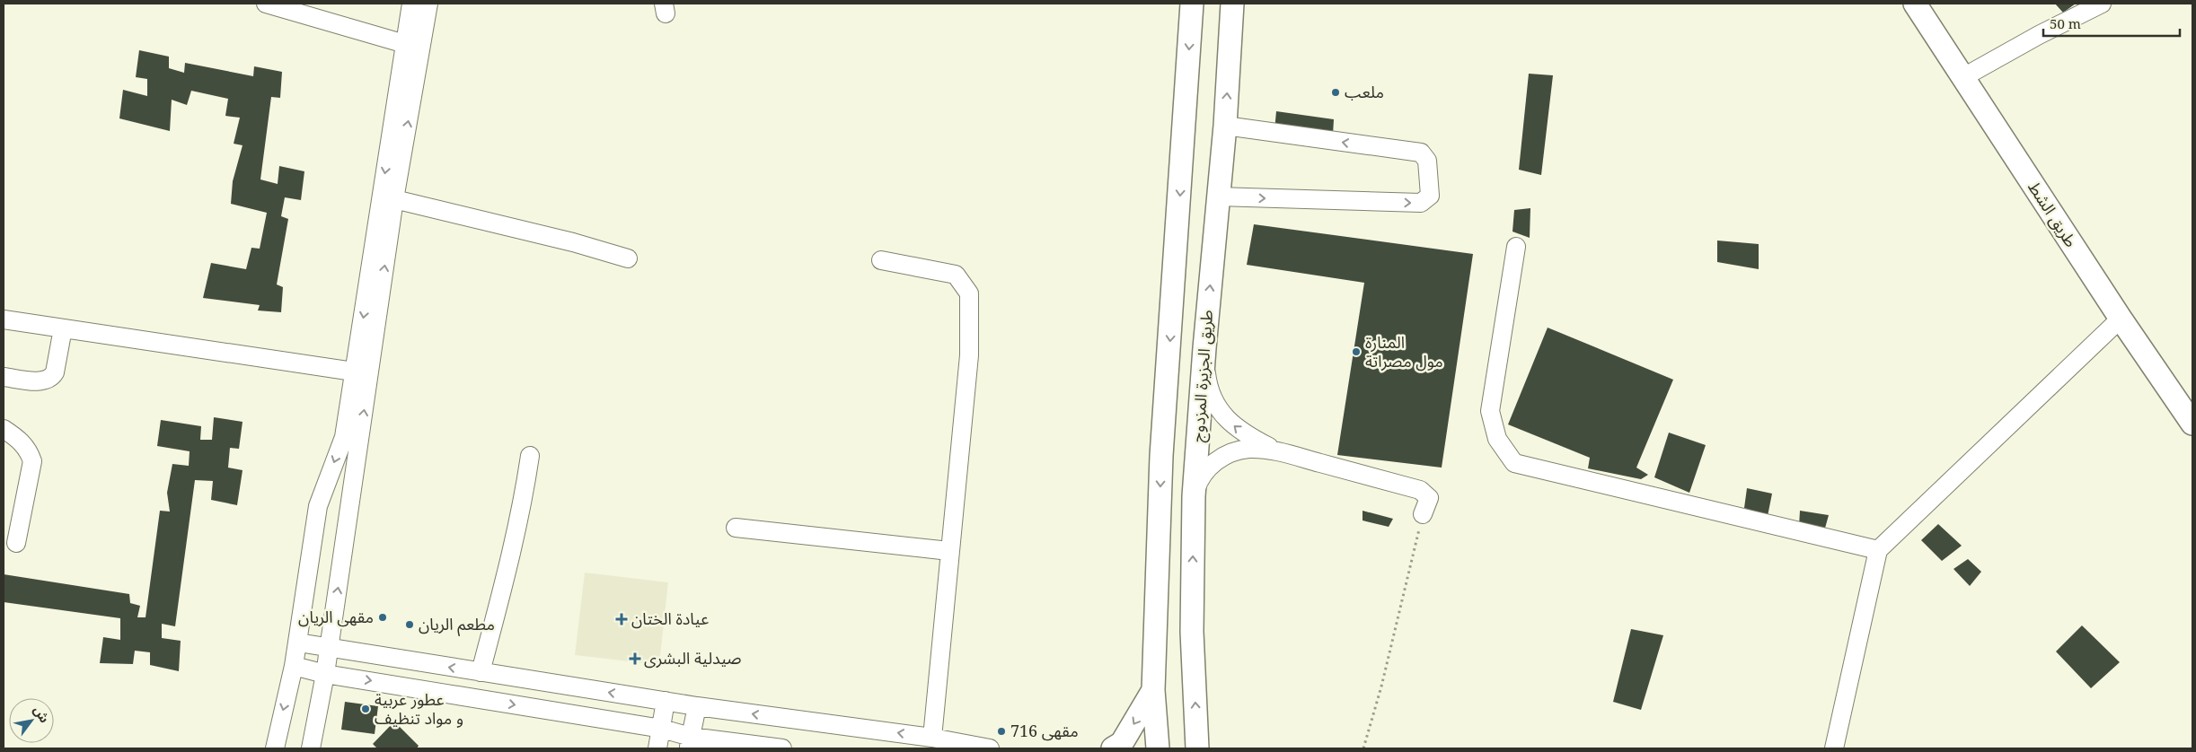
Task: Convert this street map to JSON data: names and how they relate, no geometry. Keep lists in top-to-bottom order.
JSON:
{
  "streets": {
    "main road": ["طريق الشط", "طريق الجزيرة المزدوج"]
  },
  "places": {
    "other": [
      "ملعب",
      "المنارة مول مصراتة",
      "مقهى الريان",
      "مطعم الريان",
      "عطور عربية و مواد تنظيف",
      "مقهى 716"
    ],
    "health": ["عيادة الختان", "صيدلية البشرى"]
  },
  "scale_bar": "50 m",
  "north": "top right"
}
